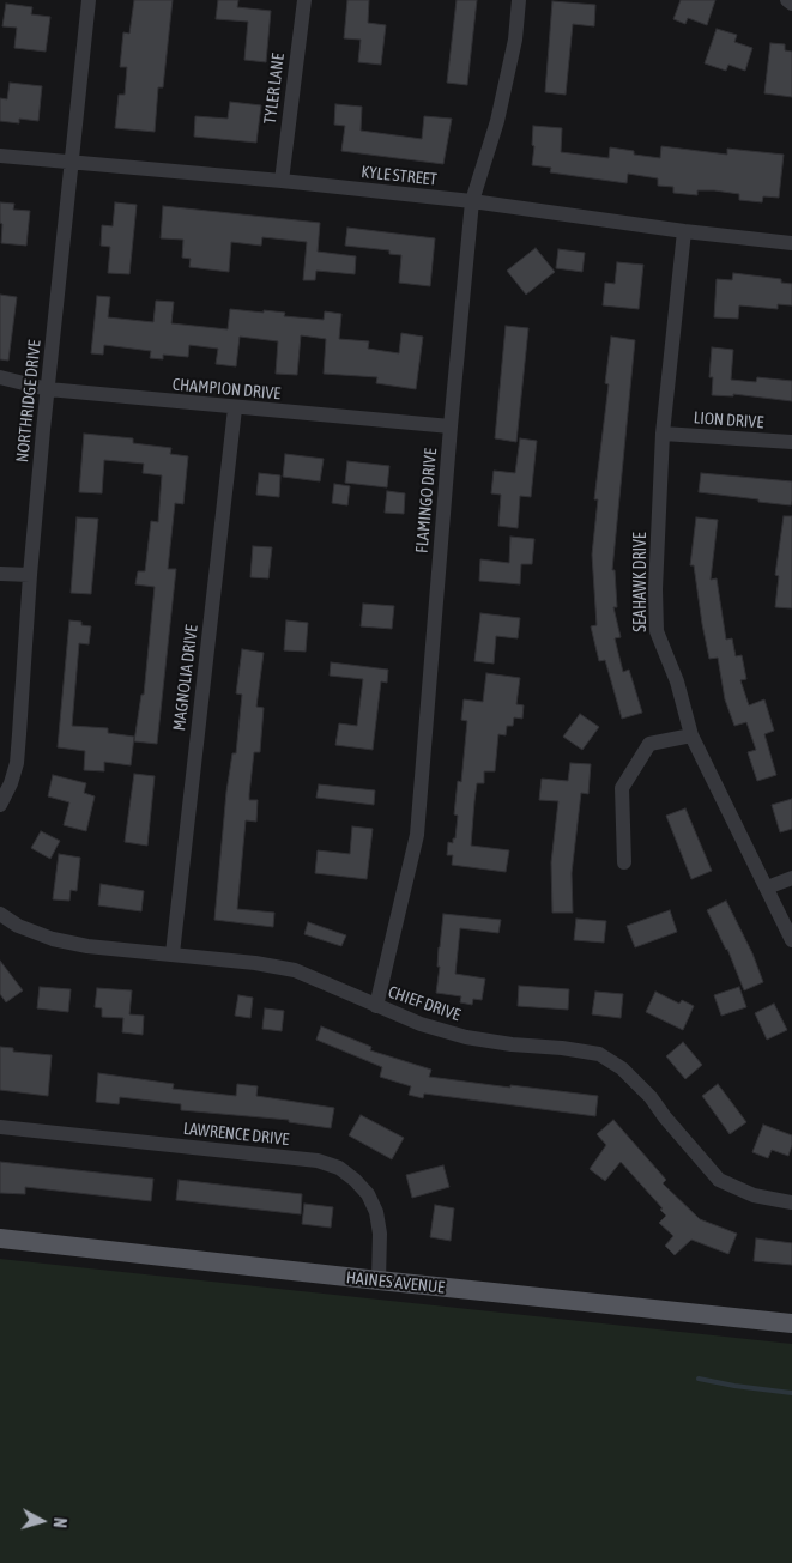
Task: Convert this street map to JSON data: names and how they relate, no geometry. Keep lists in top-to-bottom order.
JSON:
{
  "streets": {
    "main road": ["HAINES AVENUE"],
    "street": [
      "TYLER LANE",
      "KYLE STREET",
      "CHAMPION DRIVE",
      "NORTHRIDGE DRIVE",
      "LION DRIVE",
      "FLAMINGO DRIVE",
      "SEAHAWK DRIVE",
      "MAGNOLIA DRIVE",
      "CHIEF DRIVE",
      "LAWRENCE DRIVE"
    ]
  },
  "crossings": [
    ["TYLER LANE", "KYLE STREET"],
    ["KYLE STREET", "NORTHRIDGE DRIVE"],
    ["KYLE STREET", "FLAMINGO DRIVE"],
    ["KYLE STREET", "SEAHAWK DRIVE"],
    ["CHAMPION DRIVE", "NORTHRIDGE DRIVE"],
    ["CHAMPION DRIVE", "FLAMINGO DRIVE"],
    ["CHAMPION DRIVE", "MAGNOLIA DRIVE"],
    ["LION DRIVE", "SEAHAWK DRIVE"],
    ["FLAMINGO DRIVE", "CHIEF DRIVE"],
    ["MAGNOLIA DRIVE", "CHIEF DRIVE"],
    ["LAWRENCE DRIVE", "HAINES AVENUE"]
  ],
  "north": "right"
}
